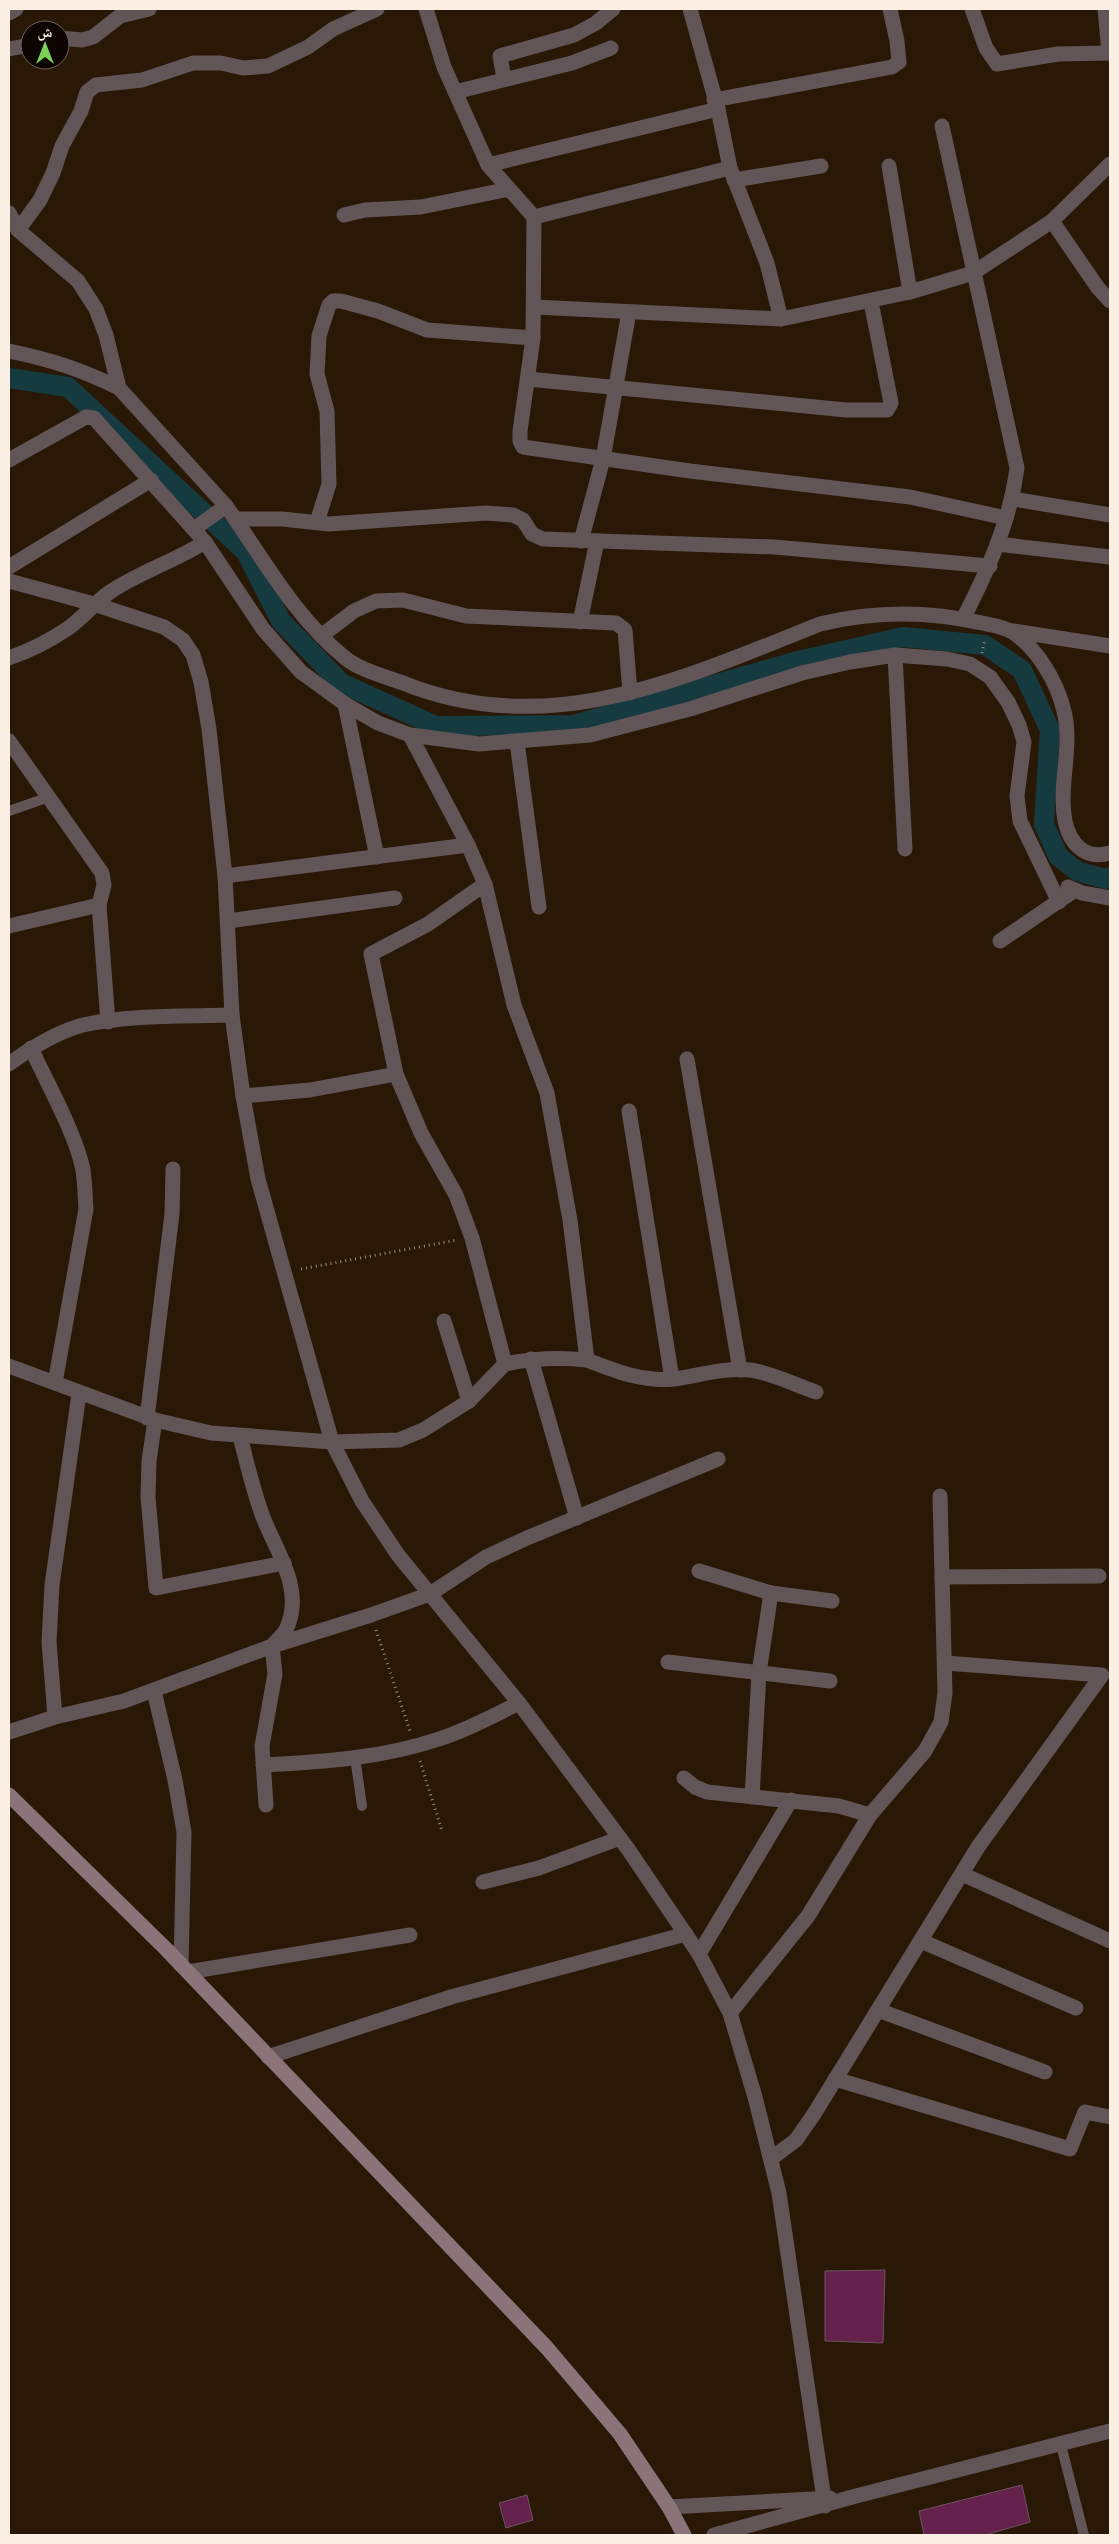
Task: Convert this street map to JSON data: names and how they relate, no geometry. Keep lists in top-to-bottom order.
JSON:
{
  "north": "top"
}
